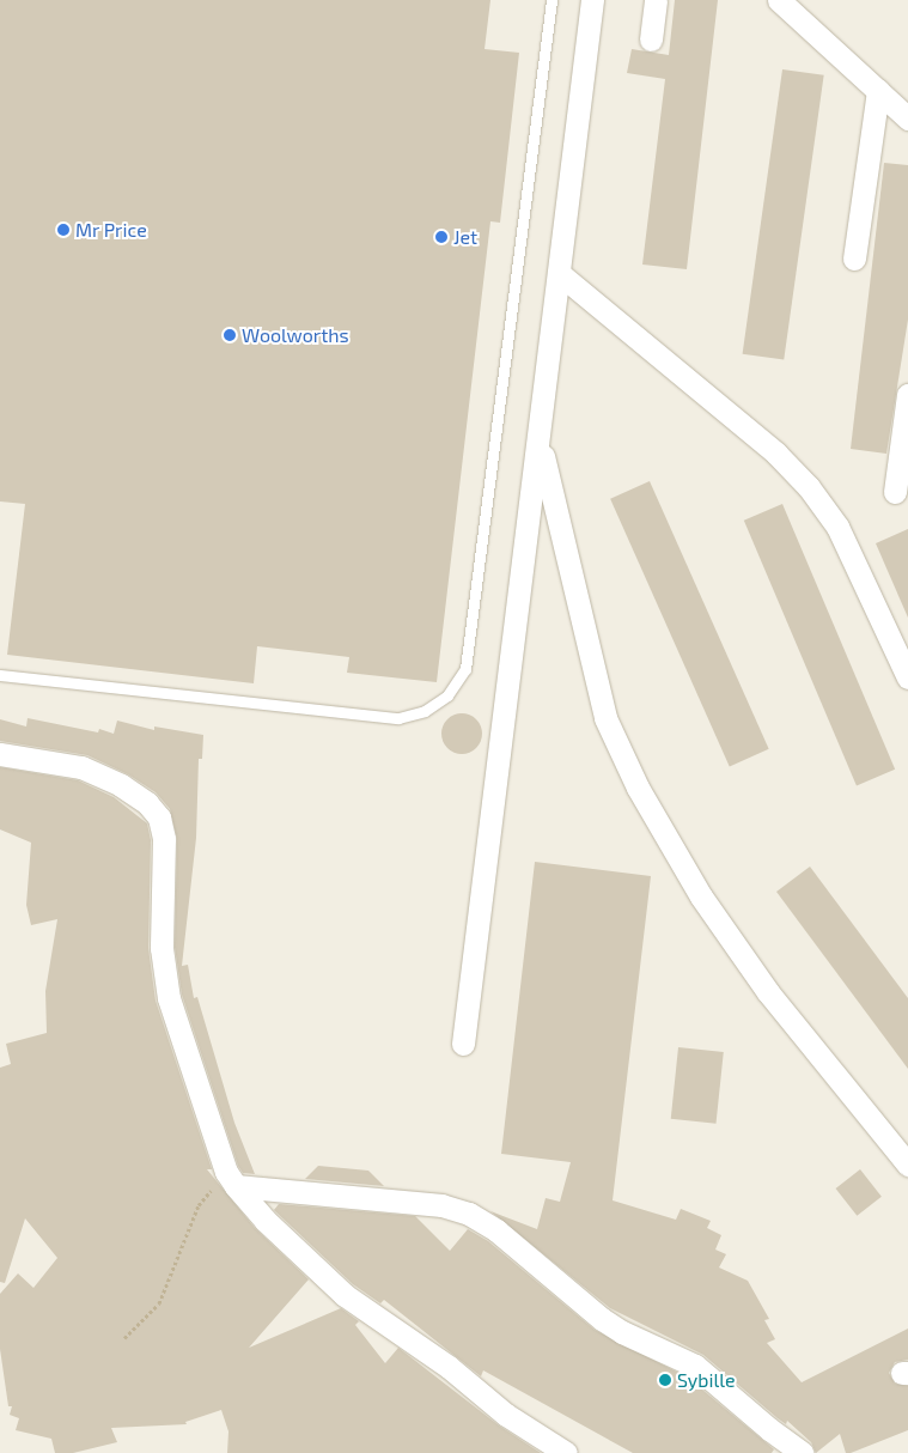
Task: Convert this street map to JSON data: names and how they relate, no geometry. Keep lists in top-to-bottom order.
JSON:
{
  "places": [
    "Mr Price",
    "Jet",
    "Woolworths",
    "Sybille"
  ]
}
